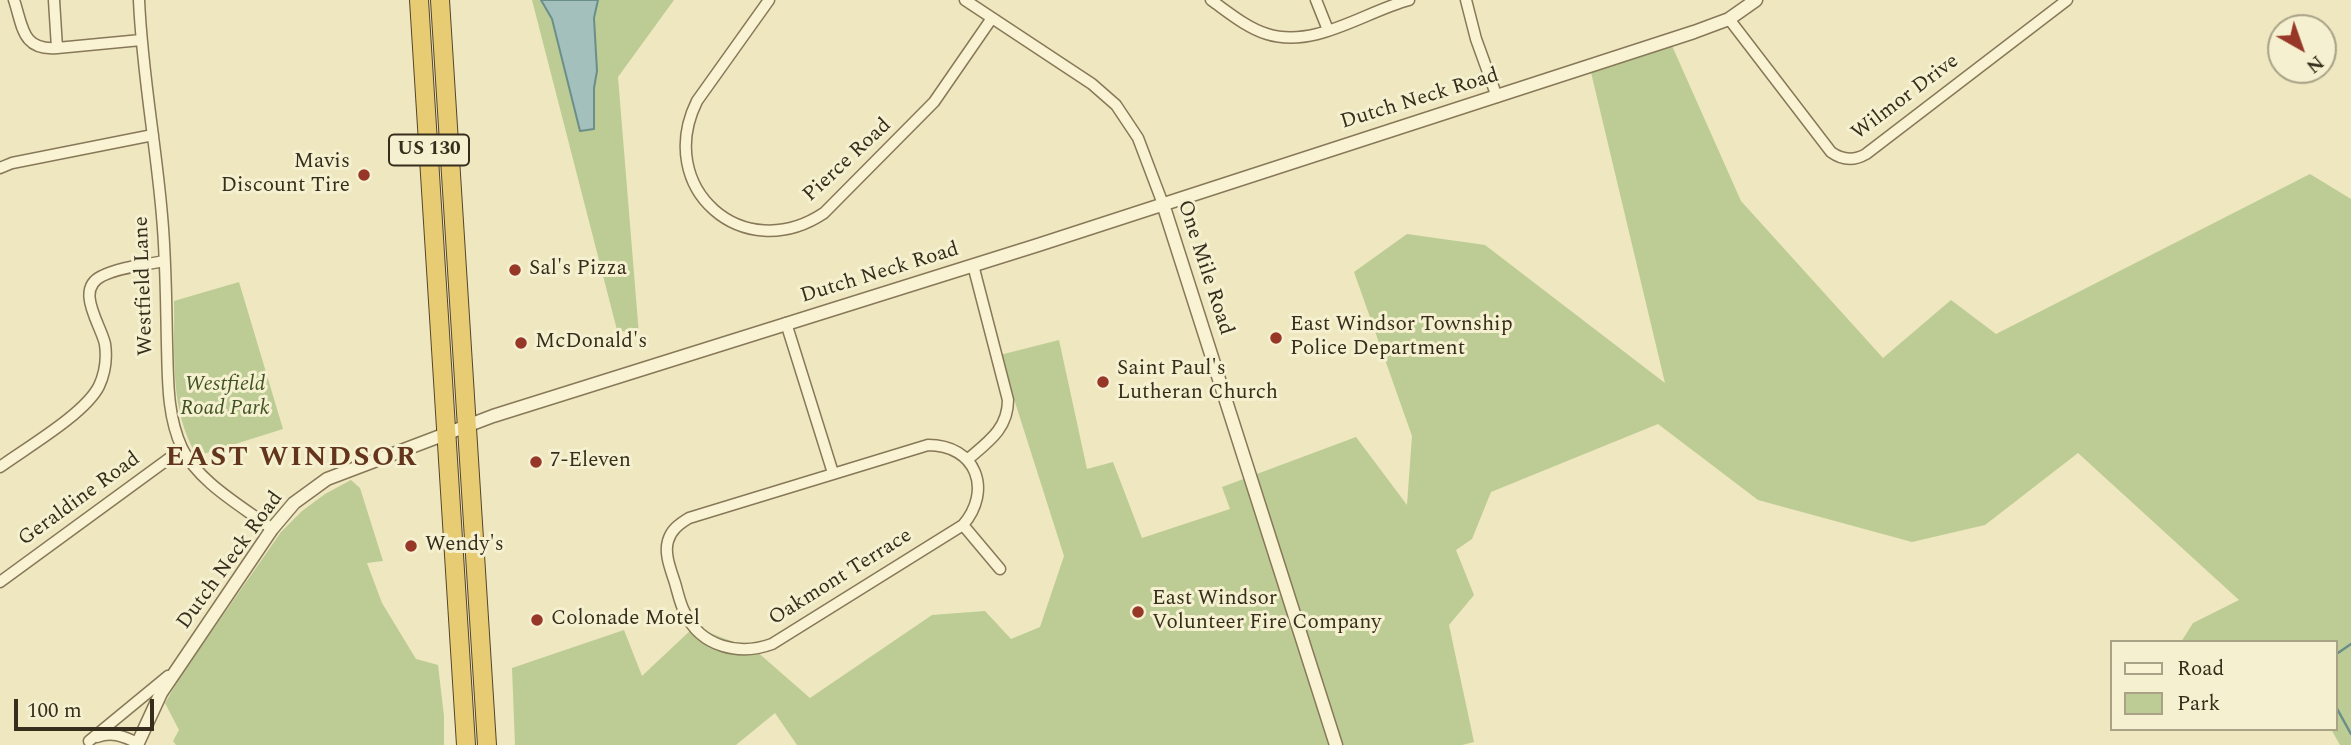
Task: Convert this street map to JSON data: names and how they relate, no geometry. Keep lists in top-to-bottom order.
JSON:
{
  "streets": {
    "highway": ["US 130"],
    "street": [
      "Wilmor Drive",
      "Dutch Neck Road",
      "Pierce Road",
      "One Mile Road",
      "Westfield Lane",
      "Geraldine Road",
      "Oakmont Terrace"
    ]
  },
  "crossings": [
    ["Wilmor Drive", "Dutch Neck Road"],
    ["Dutch Neck Road", "US 130"],
    ["Dutch Neck Road", "One Mile Road"],
    ["Dutch Neck Road", "Westfield Lane"],
    ["Pierce Road", "One Mile Road"],
    ["Westfield Lane", "Geraldine Road"]
  ],
  "districts": ["EAST WINDSOR"],
  "parks": ["Westfield Road Park"],
  "places": [
    "Mavis Discount Tire",
    "Sal's Pizza",
    "East Windsor Township Police Department",
    "McDonald's",
    "Saint Paul's Lutheran Church",
    "7-Eleven",
    "Wendy's",
    "East Windsor Volunteer Fire Company",
    "Colonade Motel"
  ],
  "legend": ["Road", "Park"],
  "scale_bar": "100 m",
  "north": "bottom right"
}
